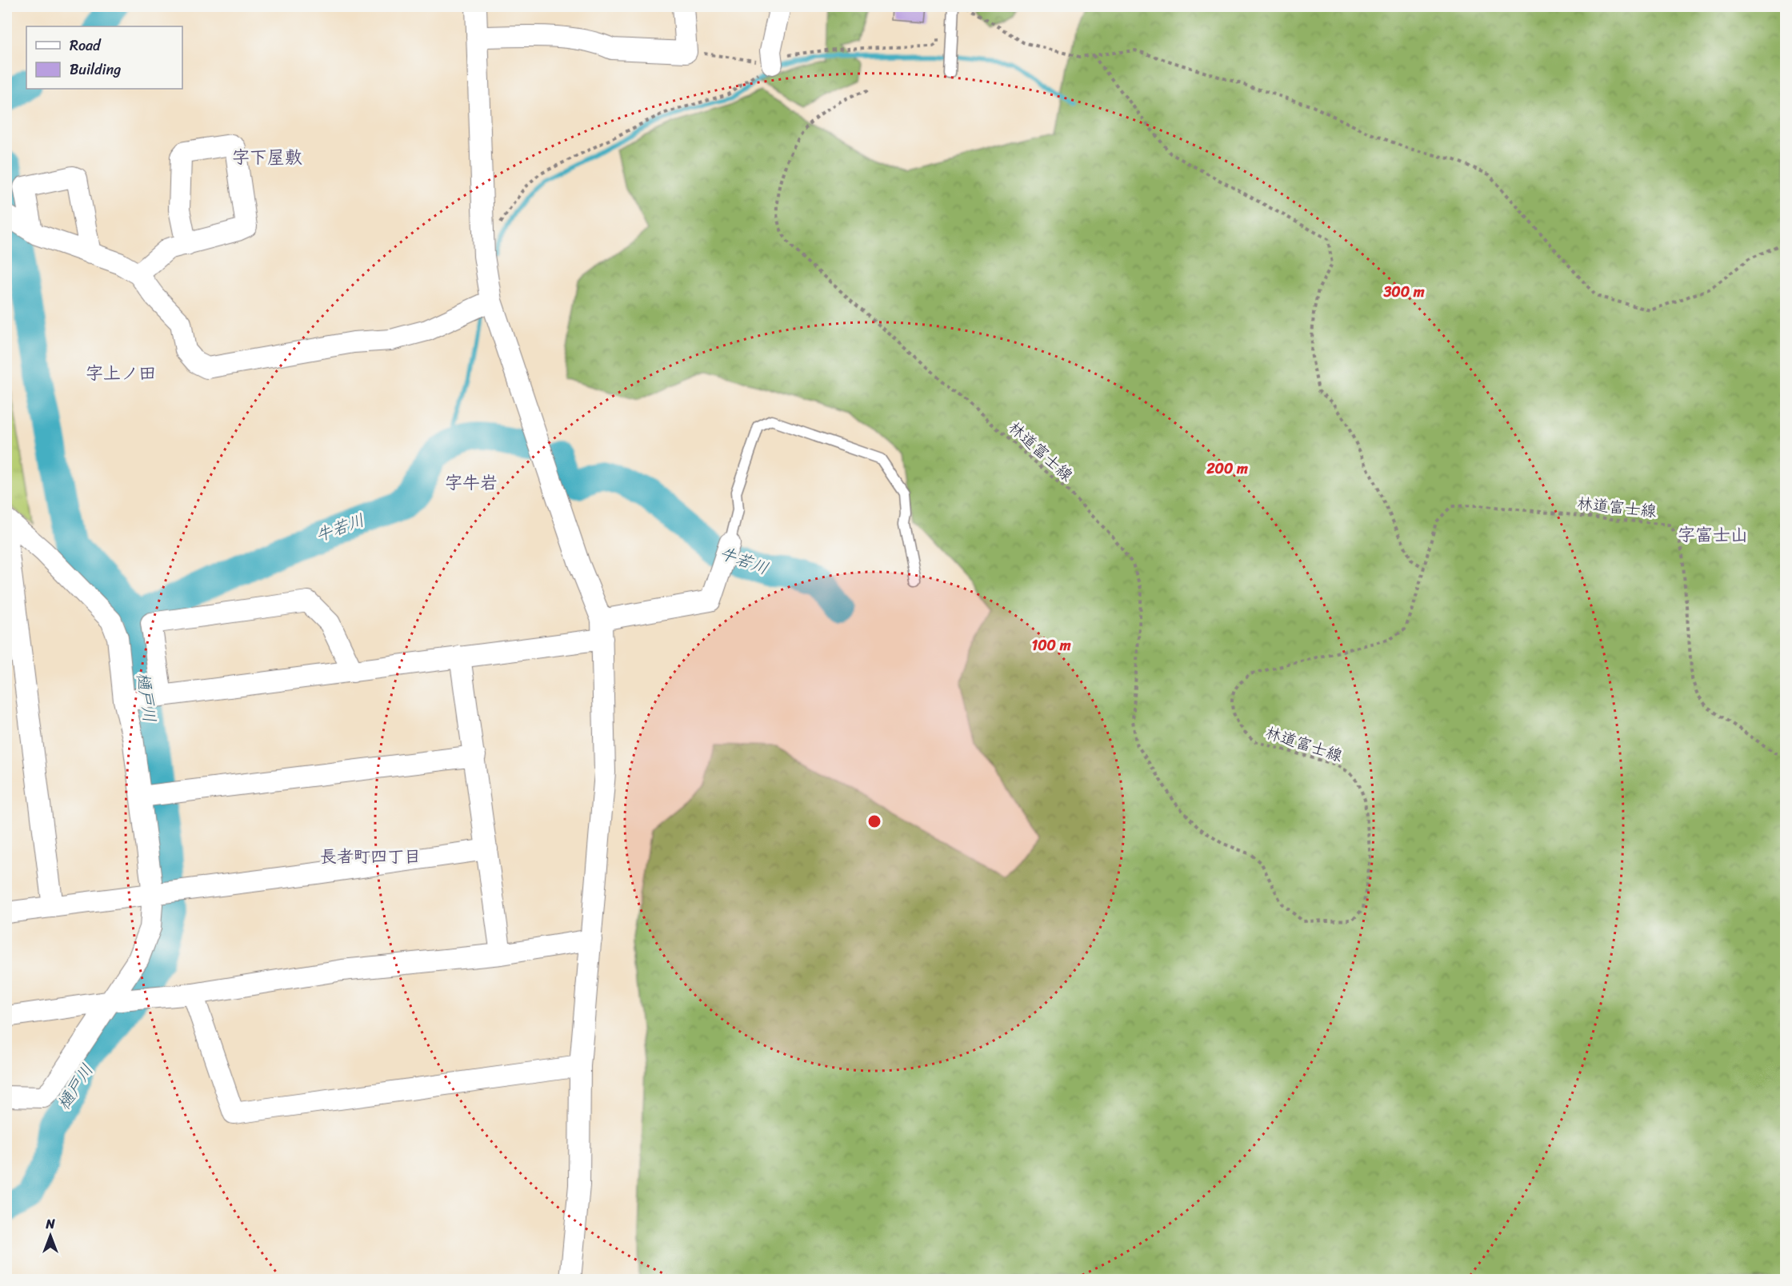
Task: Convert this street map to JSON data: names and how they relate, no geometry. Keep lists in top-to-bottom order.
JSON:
{
  "streets": {
    "path": ["林道富士線"]
  },
  "districts": [
    "字下屋敷",
    "字上ノ田",
    "字牛岩",
    "字富士山",
    "長者町四丁目"
  ],
  "water": ["牛若川", "樋戸川"],
  "legend": ["Road", "Building"],
  "north": "top",
  "rings": ["300 m", "200 m", "100 m"]
}
